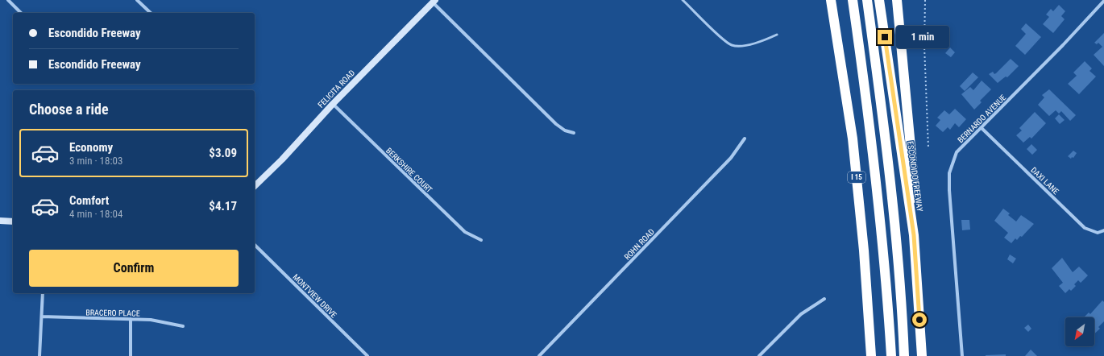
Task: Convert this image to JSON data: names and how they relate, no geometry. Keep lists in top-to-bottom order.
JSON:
{
  "streets": {
    "highway": ["ESCONDIDO FREEWAY", "I 15"],
    "main road": ["FELICITA ROAD"],
    "street": [
      "BERNARDO AVENUE",
      "BERKSHIRE COURT",
      "DAXI LANE",
      "ROHN ROAD",
      "MONTVIEW DRIVE",
      "BRACERO PLACE"
    ]
  },
  "crossings": [
    ["FELICITA ROAD", "BERKSHIRE COURT"],
    ["BERNARDO AVENUE", "DAXI LANE"]
  ],
  "north": "bottom left",
  "page": {
    "banner": ["Escondido Freeway", "Escondido Freeway"],
    "bubble": "1 min",
    "heading": "Choose a ride",
    "list": [
      {
        "name": "Economy",
        "note": "3 min · 18:03",
        "value": "$3.09"
      },
      {
        "name": "Comfort",
        "note": "4 min · 18:04",
        "value": "$4.17"
      }
    ],
    "buttons": "Confirm"
  }
}
